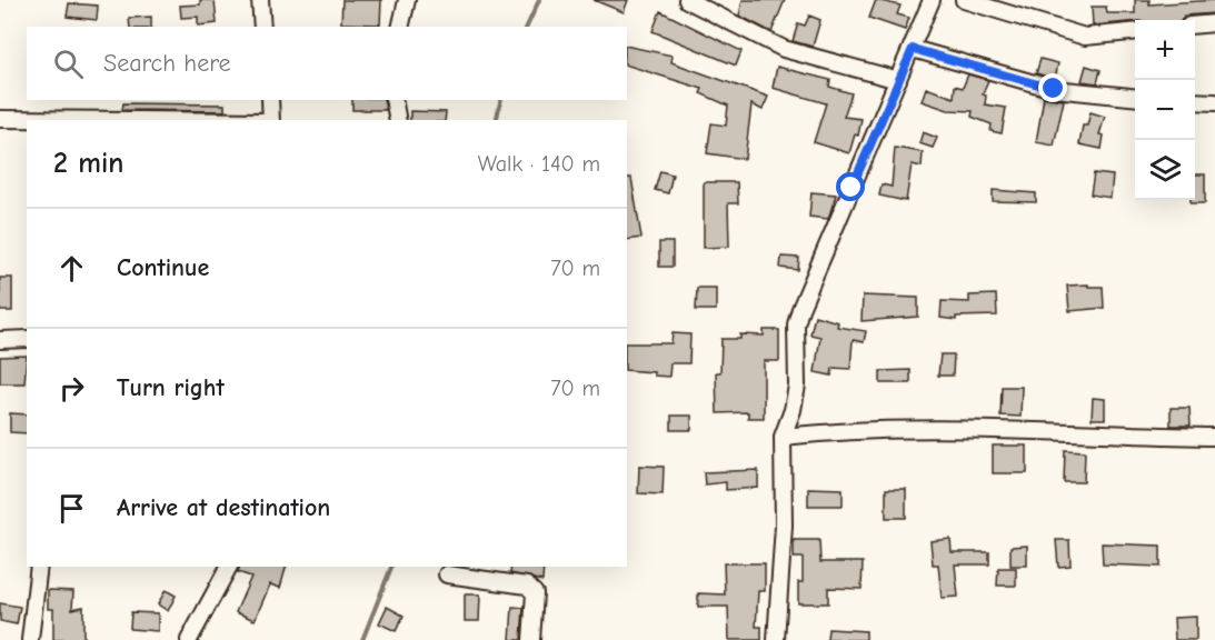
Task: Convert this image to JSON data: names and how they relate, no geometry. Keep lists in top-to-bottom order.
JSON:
{
  "page": {
    "map_buttons": ["+", "−"],
    "search": "Search here",
    "heading": ["2 min", "Walk · 140 m"],
    "list": [
      ["Continue", "70 m"],
      ["Turn right", "70 m"],
      "Arrive at destination"
    ]
  }
}
